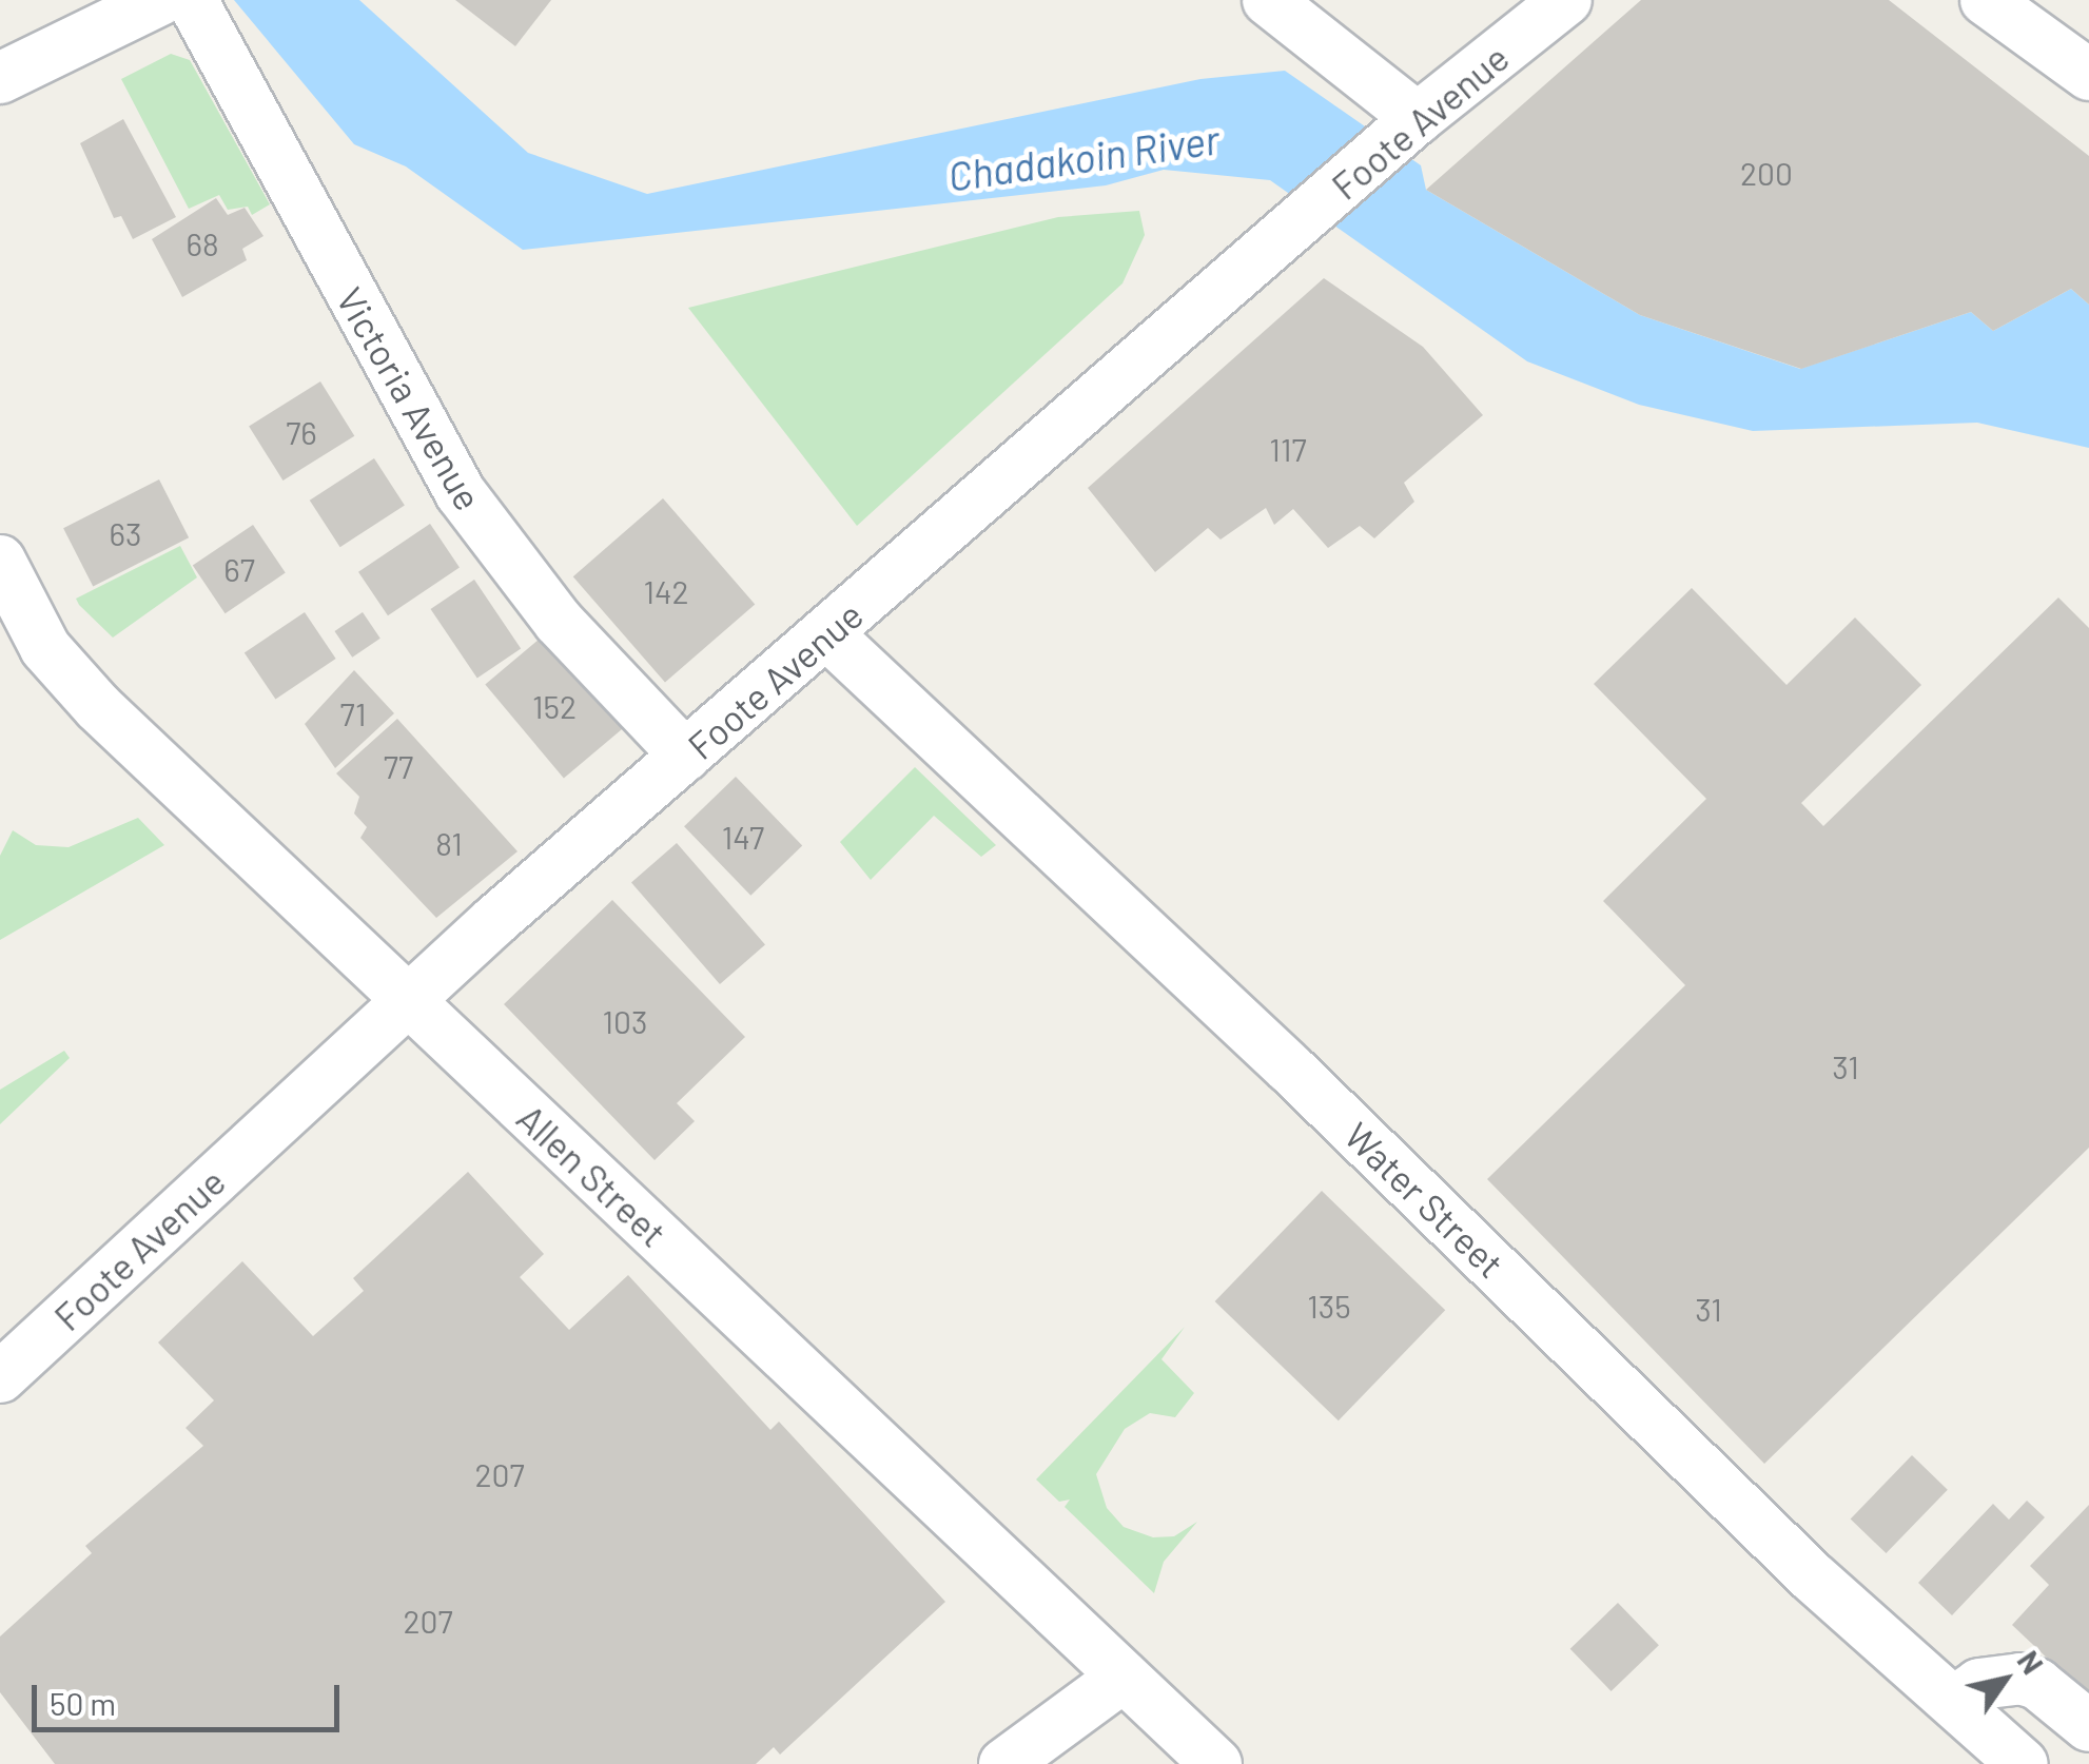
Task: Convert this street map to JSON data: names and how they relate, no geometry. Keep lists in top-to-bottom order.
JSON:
{
  "streets": {
    "street": [
      "Foote Avenue",
      "Victoria Avenue",
      "Allen Street",
      "Water Street"
    ]
  },
  "crossings": [
    ["Foote Avenue", "Victoria Avenue"],
    ["Foote Avenue", "Allen Street"],
    ["Foote Avenue", "Water Street"]
  ],
  "water": ["Chadakoin River"],
  "house_numbers": [
    "200",
    "68",
    "76",
    "117",
    "63",
    "67",
    "142",
    "152",
    "71",
    "77",
    "147",
    "81",
    "103",
    "31",
    "135",
    "31",
    "207",
    "207"
  ],
  "scale_bar": "50 m",
  "north": "top right"
}
